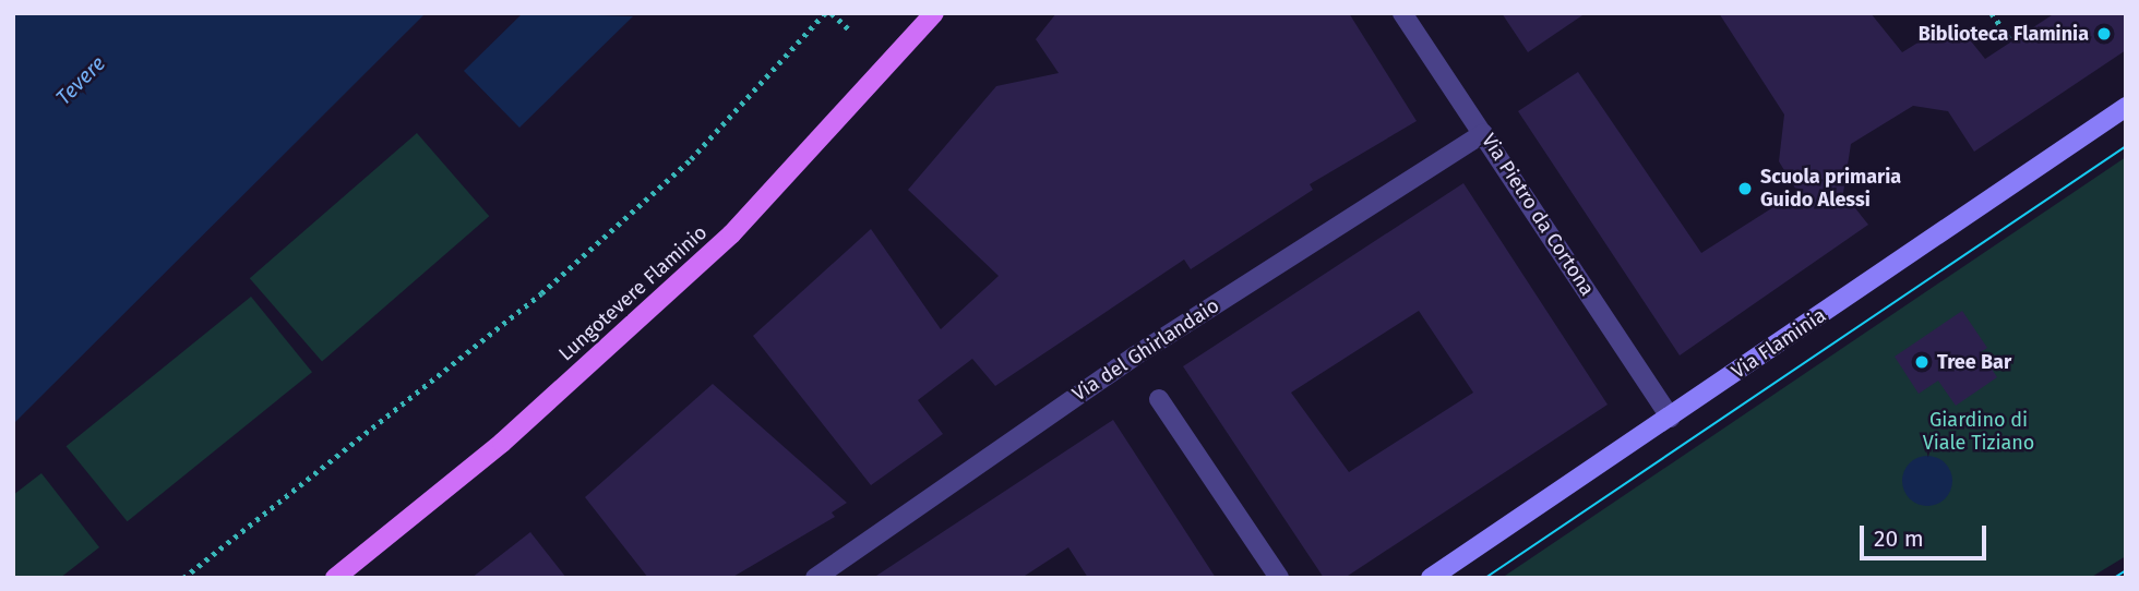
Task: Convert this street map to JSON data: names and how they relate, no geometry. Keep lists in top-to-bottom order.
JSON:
{
  "streets": {
    "main road": ["Lungotevere Flaminio"],
    "street": ["Via Pietro da Cortona", "Via Flaminia", "Via del Ghirlandaio"]
  },
  "crossings": [
    ["Via Pietro da Cortona", "Via Flaminia"],
    ["Via Pietro da Cortona", "Via del Ghirlandaio"]
  ],
  "water": ["Tevere"],
  "parks": ["Giardino di Viale Tiziano"],
  "places": ["Biblioteca Flaminia", "Scuola primaria Guido Alessi", "Tree Bar"],
  "scale_bar": "20 m"
}
